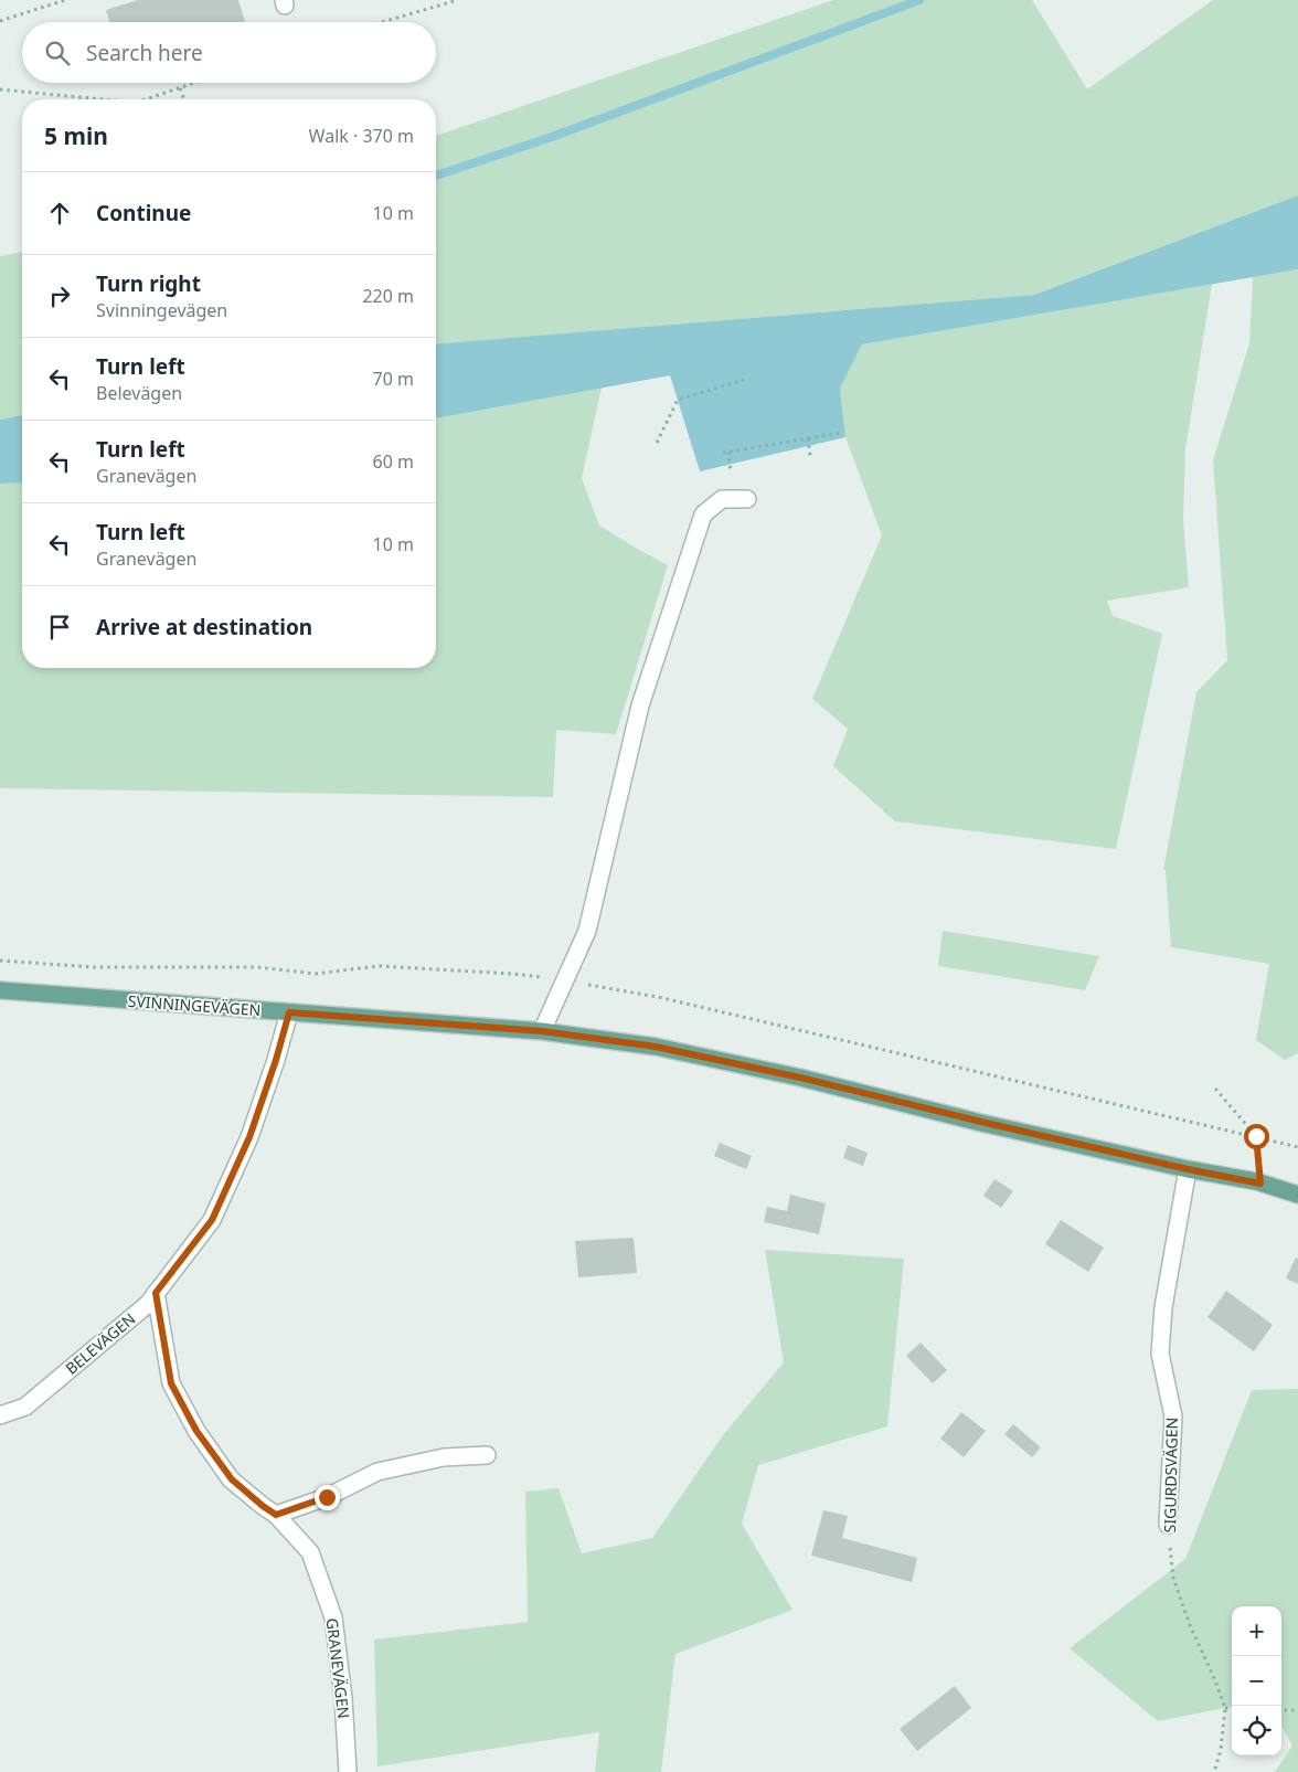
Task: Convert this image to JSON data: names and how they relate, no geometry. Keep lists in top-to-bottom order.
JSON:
{
  "streets": {
    "main road": ["SVINNINGEVÄGEN"],
    "street": ["BELEVÄGEN", "SIGURDSVÄGEN", "GRANEVÄGEN"]
  },
  "crossings": [
    ["SVINNINGEVÄGEN", "BELEVÄGEN"],
    ["SVINNINGEVÄGEN", "SIGURDSVÄGEN"],
    ["BELEVÄGEN", "GRANEVÄGEN"]
  ],
  "page": {
    "search": "Search here",
    "heading": ["5 min", "Walk · 370 m"],
    "list": [
      ["Continue", "10 m"],
      ["Turn right", "Svinningevägen", "220 m"],
      ["Turn left", "Belevägen", "70 m"],
      ["Turn left", "Granevägen", "60 m"],
      ["Turn left", "Granevägen", "10 m"],
      "Arrive at destination"
    ],
    "map_buttons": ["+", "−"]
  }
}
